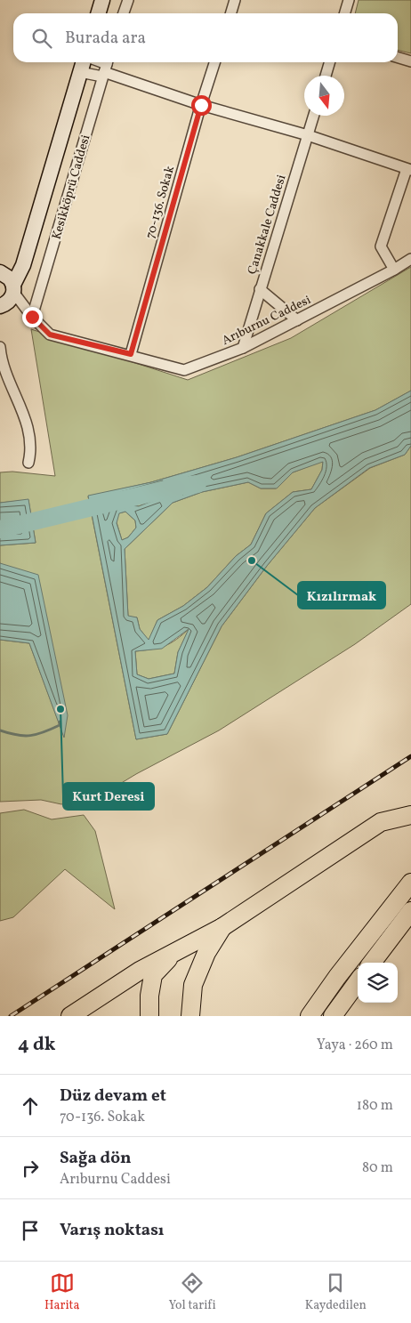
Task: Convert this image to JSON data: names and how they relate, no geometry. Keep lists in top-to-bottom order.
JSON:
{
  "streets": {
    "street": [
      "Kesikköprü Caddesi",
      "70-136. Sokak",
      "Çanakkale Caddesi",
      "Arıburnu Caddesi"
    ]
  },
  "crossings": [
    ["Kesikköprü Caddesi", "Arıburnu Caddesi"],
    ["70-136. Sokak", "Arıburnu Caddesi"],
    ["Çanakkale Caddesi", "Arıburnu Caddesi"]
  ],
  "places": ["Kızılırmak", "Kurt Deresi"],
  "north": "bottom",
  "page": {
    "search": "Burada ara",
    "heading": ["4 dk", "Yaya · 260 m"],
    "list": [
      ["Düz devam et", "70-136. Sokak", "180 m"],
      ["Sağa dön", "Arıburnu Caddesi", "80 m"],
      "Varış noktası"
    ],
    "nav": ["Harita", "Yol tarifi", "Kaydedilen"]
  }
}
